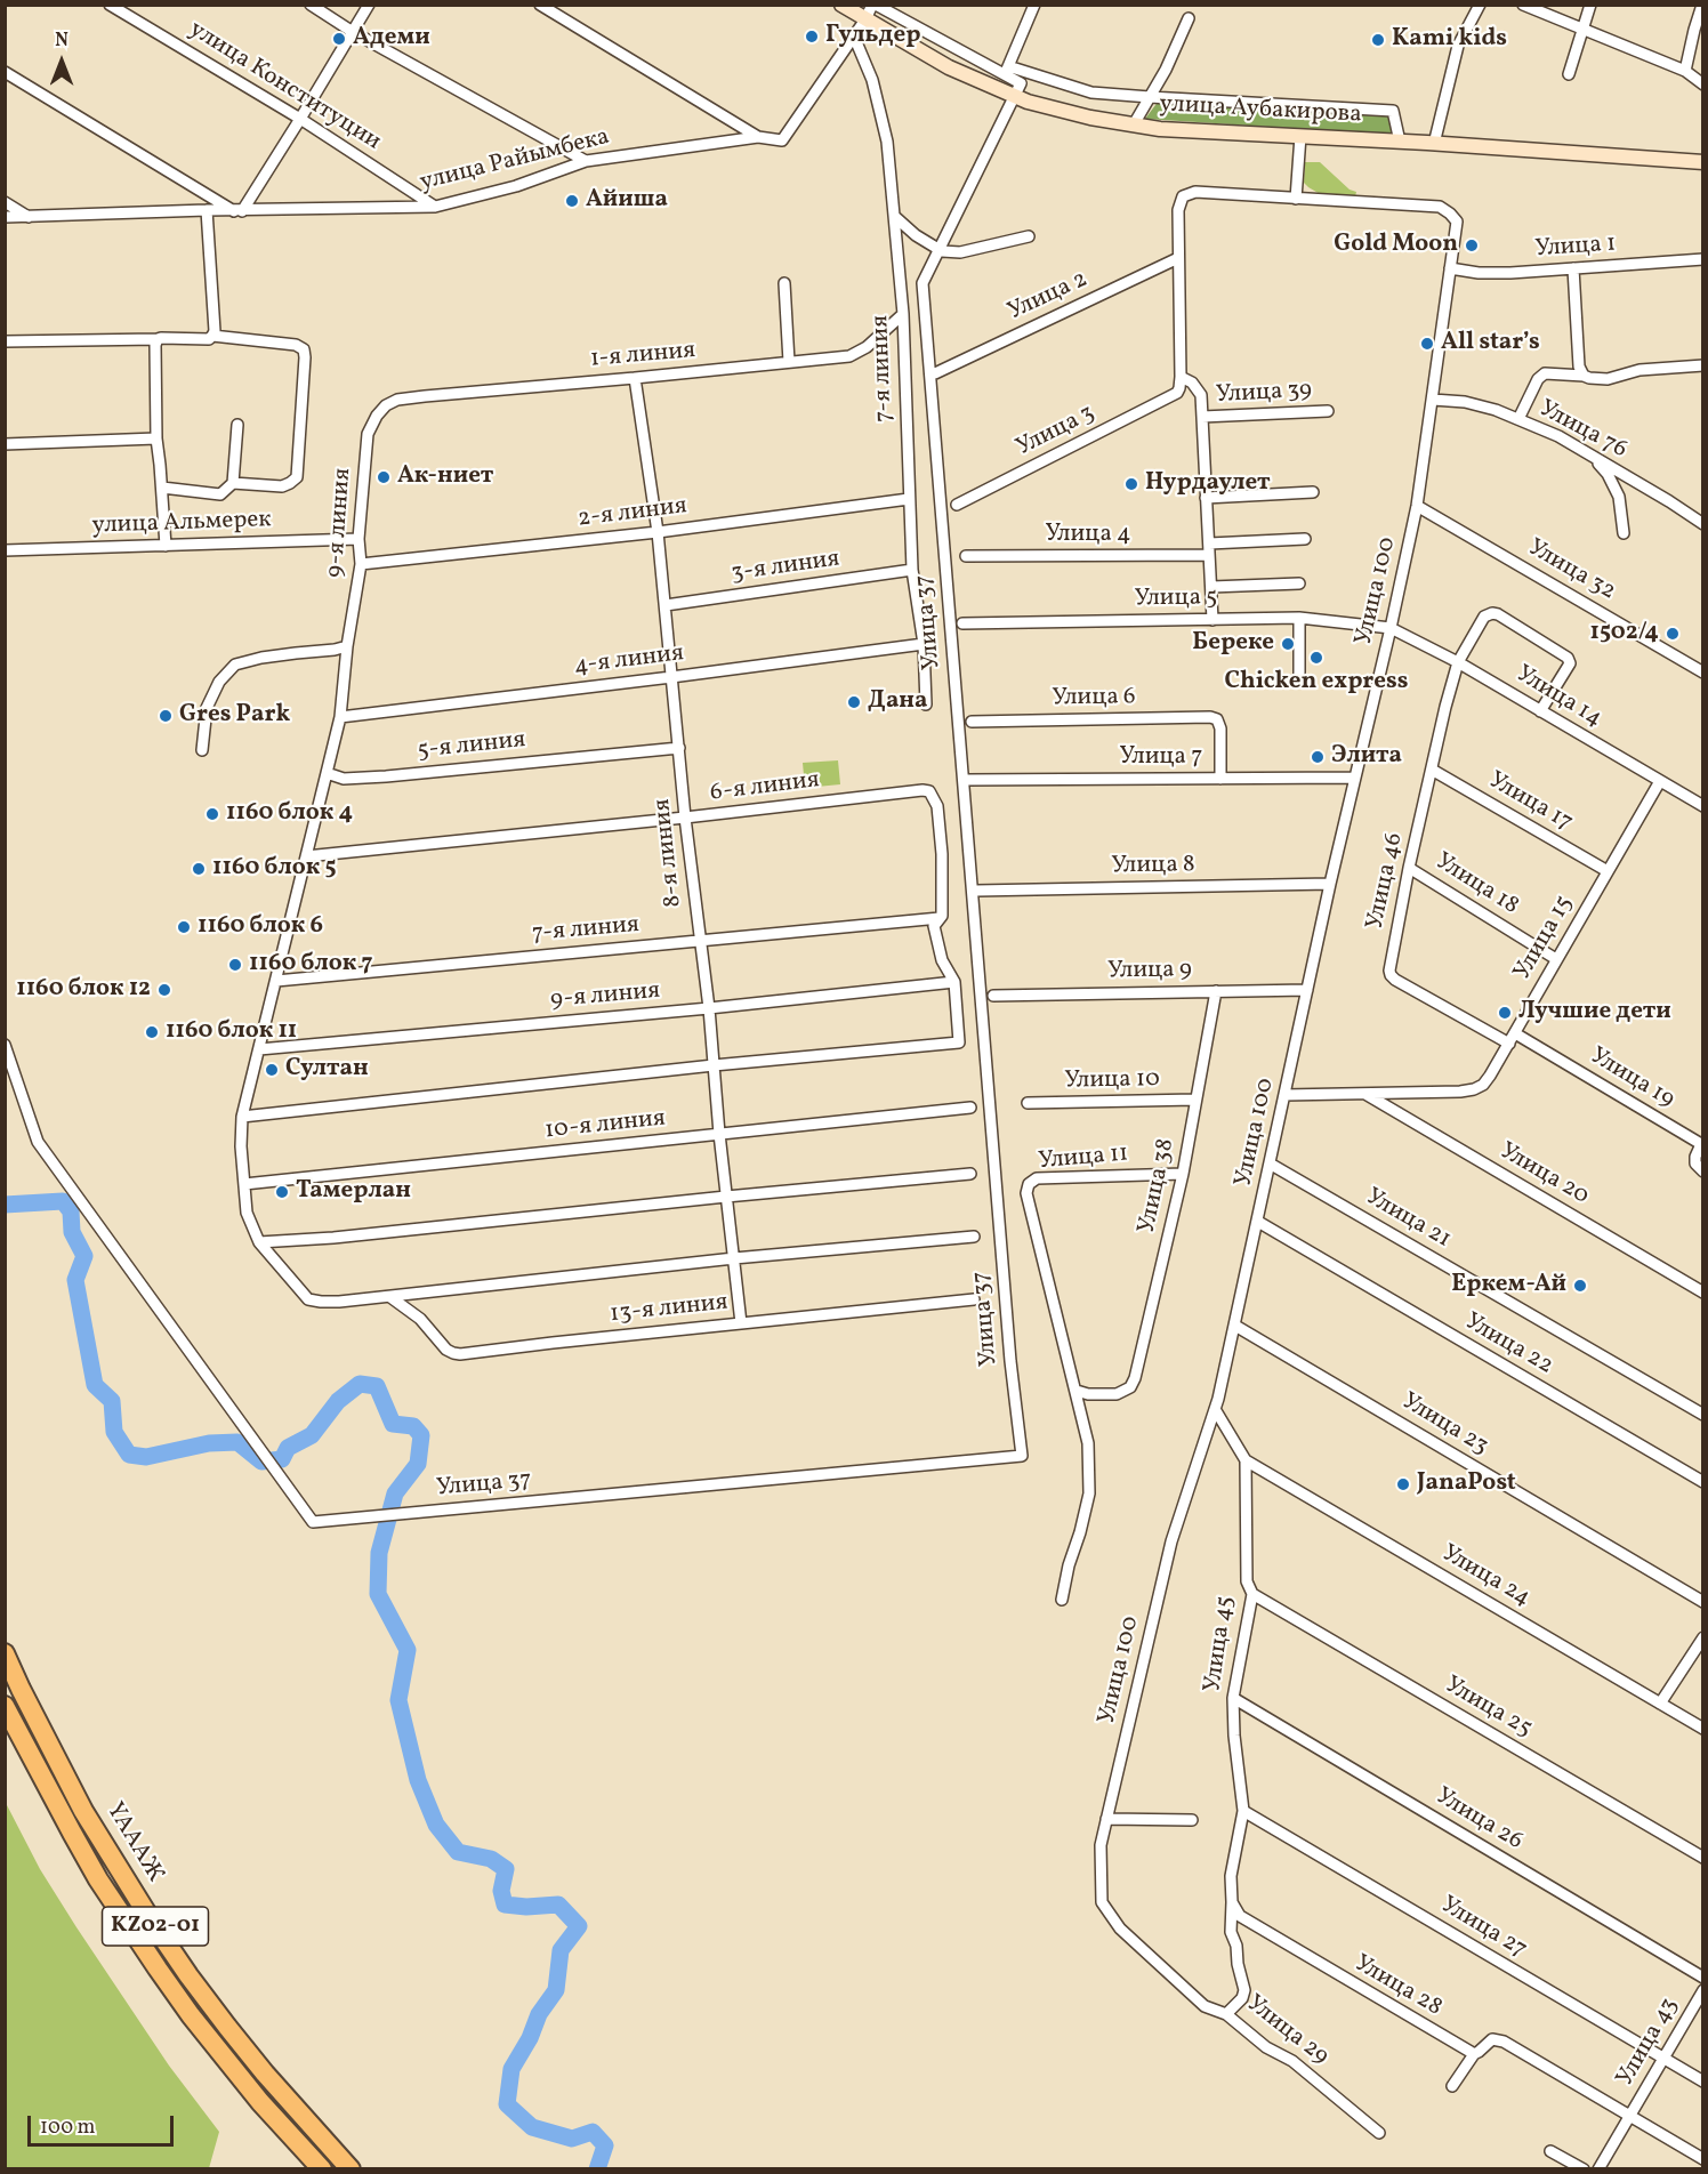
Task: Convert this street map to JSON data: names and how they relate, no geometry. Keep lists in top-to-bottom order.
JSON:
{
  "streets": {
    "highway": ["ҮАААЖ", "KZ02-01"],
    "main road": ["улица Аубакирова"],
    "street": [
      "улица Конституции",
      "улица Райымбека",
      "Улица 1",
      "Улица 2",
      "1-я линия",
      "7-я линия",
      "Улица 39",
      "Улица 76",
      "Улица 3",
      "2-я линия",
      "9-я линия",
      "улица Альмерек",
      "Улица 4",
      "3-я линия",
      "Улица 32",
      "Улица 100",
      "Улица 5",
      "Улица 37",
      "4-я линия",
      "Улица 14",
      "Улица 6",
      "5-я линия",
      "Улица 7",
      "6-я линия",
      "Улица 17",
      "8-я линия",
      "Улица 8",
      "Улица 46",
      "Улица 18",
      "Улица 15",
      "Улица 9",
      "Улица 19",
      "Улица 10",
      "10-я линия",
      "Улица 11",
      "Улица 20",
      "Улица 38",
      "Улица 21",
      "13-я линия",
      "Улица 22",
      "Улица 23",
      "Улица 24",
      "Улица 45",
      "Улица 25",
      "Улица 26",
      "Улица 27",
      "Улица 28",
      "Улица 29",
      "Улица 43"
    ]
  },
  "crossings": [
    ["улица Конституции", "улица Райымбека"],
    ["улица Аубакирова", "улица Райымбека"],
    ["улица Райымбека", "7-я линия"],
    ["улица Райымбека", "Улица 37"],
    ["Улица 1", "Улица 100"],
    ["1-я линия", "7-я линия"],
    ["1-я линия", "9-я линия"],
    ["1-я линия", "8-я линия"],
    ["7-я линия", "2-я линия"],
    ["7-я линия", "3-я линия"],
    ["7-я линия", "4-я линия"],
    ["7-я линия", "6-я линия"],
    ["7-я линия", "8-я линия"],
    ["Улица 76", "Улица 100"],
    ["2-я линия", "9-я линия"],
    ["2-я линия", "8-я линия"],
    ["9-я линия", "улица Альмерек"],
    ["9-я линия", "4-я линия"],
    ["9-я линия", "6-я линия"],
    ["9-я линия", "8-я линия"],
    ["3-я линия", "8-я линия"],
    ["Улица 32", "Улица 100"],
    ["Улица 100", "Улица 5"],
    ["Улица 100", "Улица 14"],
    ["Улица 100", "Улица 7"],
    ["Улица 100", "Улица 8"],
    ["Улица 100", "Улица 15"],
    ["Улица 100", "Улица 9"],
    ["Улица 100", "Улица 21"],
    ["Улица 100", "Улица 22"],
    ["Улица 100", "Улица 23"],
    ["Улица 100", "Улица 45"],
    ["Улица 100", "Улица 29"],
    ["Улица 5", "Улица 14"],
    ["4-я линия", "8-я линия"],
    ["Улица 14", "Улица 46"],
    ["Улица 14", "Улица 15"],
    ["Улица 6", "Улица 7"],
    ["5-я линия", "8-я линия"],
    ["6-я линия", "8-я линия"],
    ["Улица 17", "Улица 46"],
    ["Улица 17", "Улица 15"],
    ["8-я линия", "10-я линия"],
    ["8-я линия", "13-я линия"],
    ["Улица 46", "Улица 18"],
    ["Улица 46", "Улица 15"],
    ["Улица 46", "Улица 19"],
    ["Улица 18", "Улица 15"],
    ["Улица 15", "Улица 19"],
    ["Улица 15", "Улица 20"],
    ["Улица 9", "Улица 38"],
    ["Улица 10", "Улица 38"],
    ["Улица 11", "Улица 38"],
    ["Улица 24", "Улица 45"],
    ["Улица 45", "Улица 25"],
    ["Улица 45", "Улица 26"],
    ["Улица 45", "Улица 27"],
    ["Улица 27", "Улица 43"],
    ["Улица 28", "Улица 29"]
  ],
  "places": [
    "Гульдер",
    "Адеми",
    "Kami kids",
    "Айиша",
    "Gold Moon",
    "All star’s",
    "Ак-ниет",
    "Нурдаулет",
    "1502/4",
    "Береке",
    "Chicken express",
    "Дана",
    "Gres Park",
    "Элита",
    "1160 блок 4",
    "1160 блок 5",
    "1160 блок 6",
    "1160 блок 7",
    "1160 блок 12",
    "Лучшие дети",
    "1160 блок 11",
    "Султан",
    "Тамерлан",
    "Еркем-Ай",
    "JanaPost"
  ],
  "scale_bar": "100 m",
  "north": "top"
}
